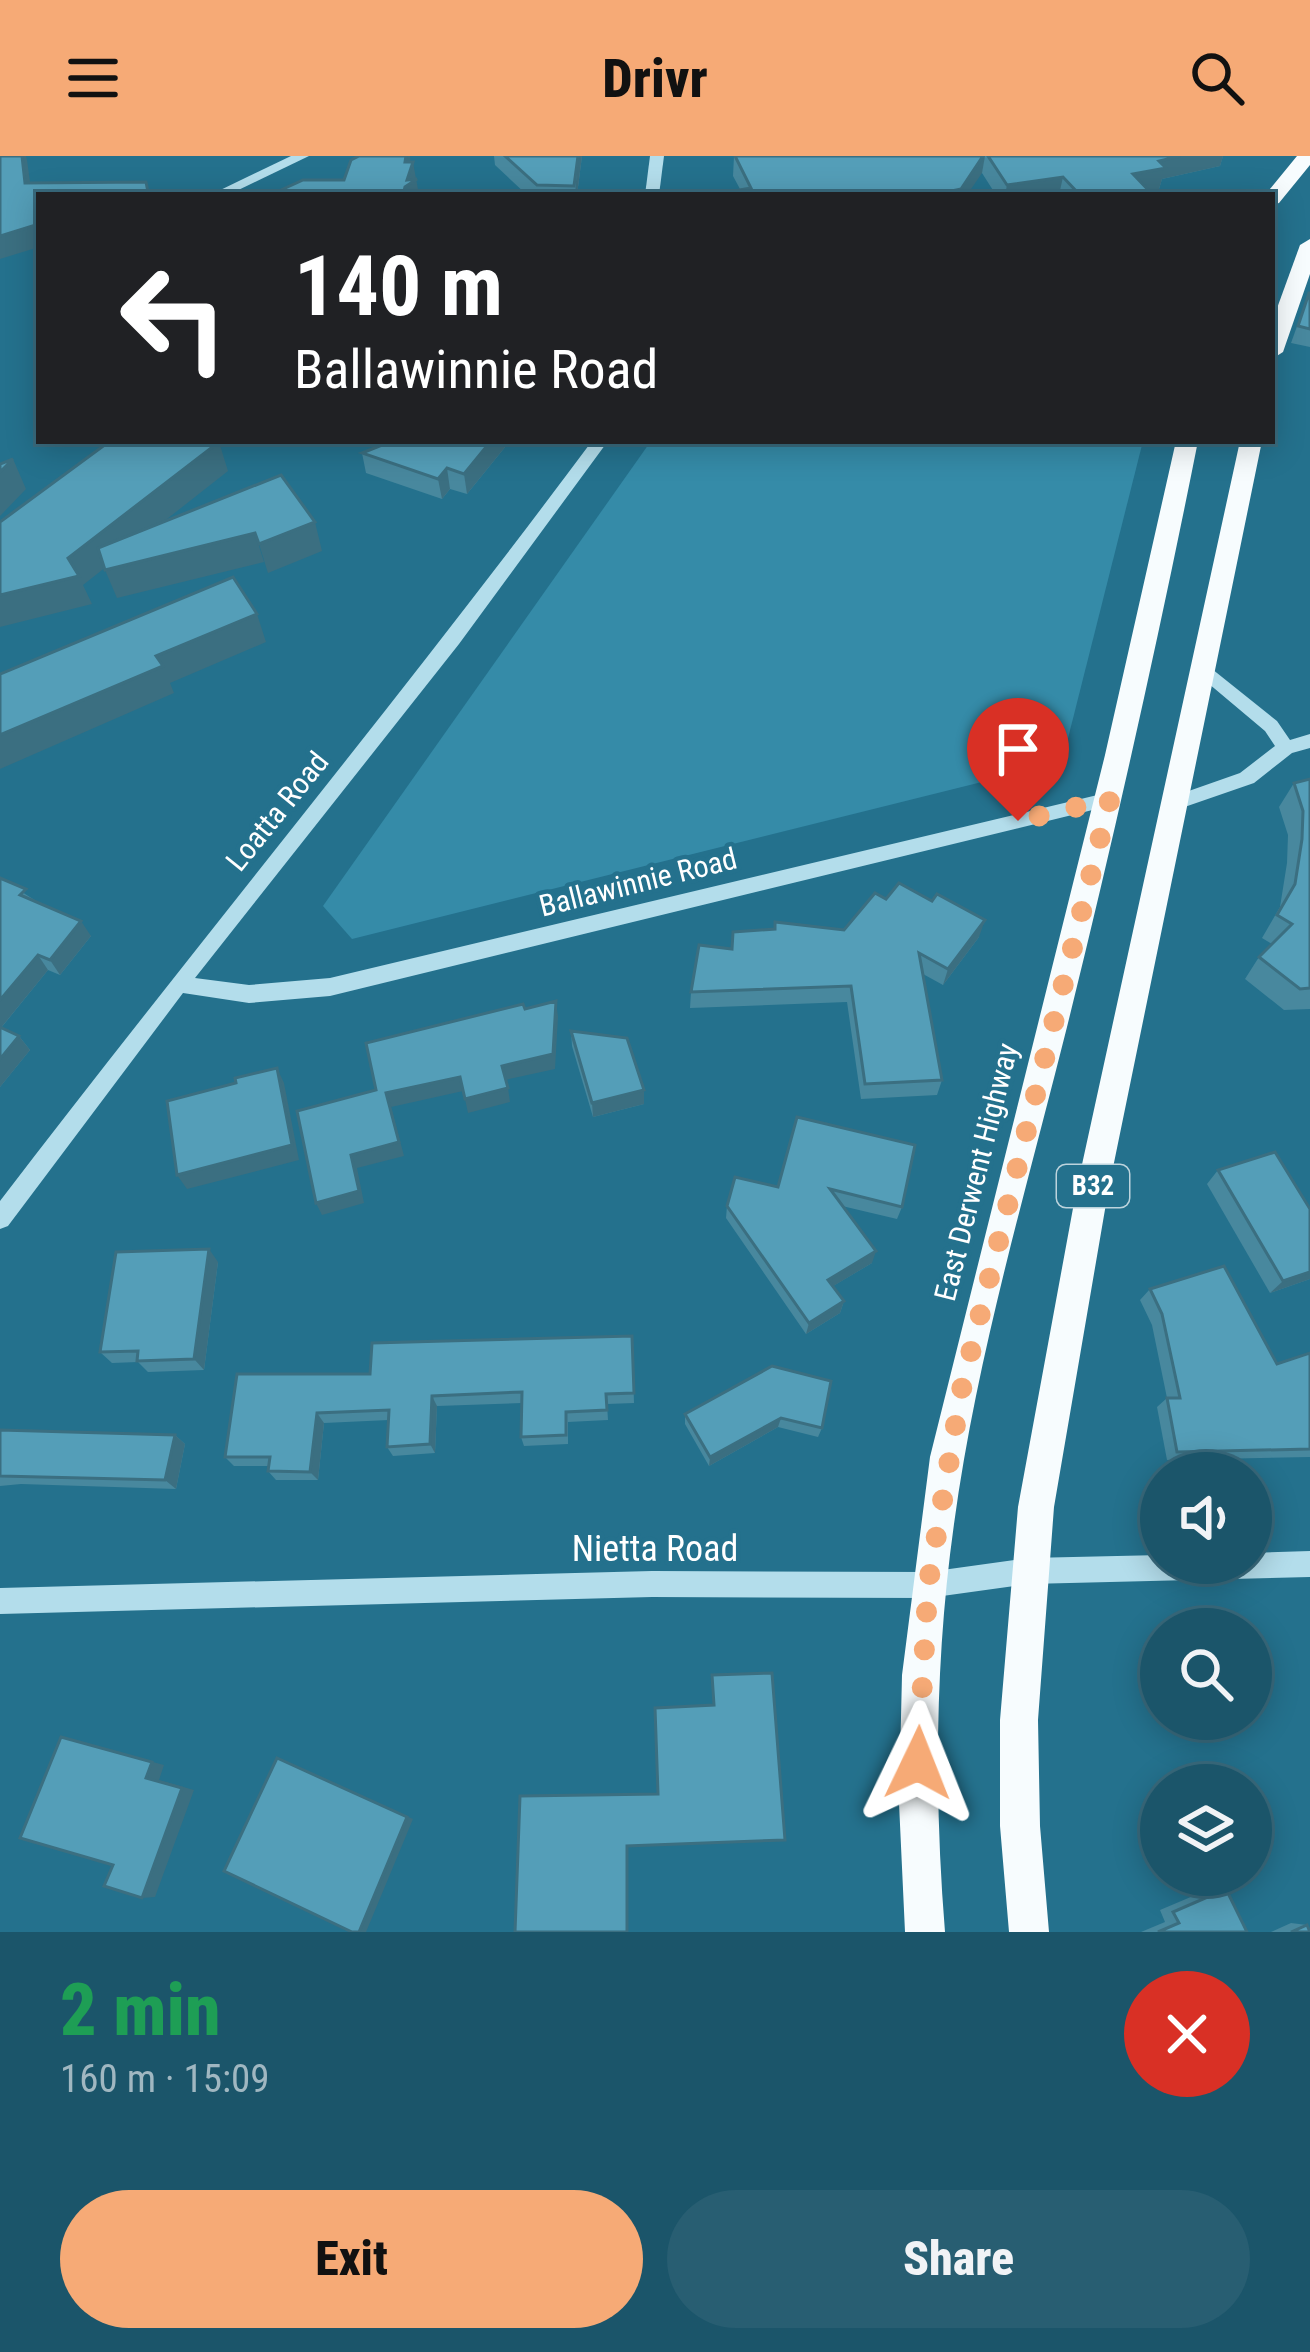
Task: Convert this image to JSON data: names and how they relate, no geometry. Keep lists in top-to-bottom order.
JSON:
{
  "streets": {
    "main road": ["East Derwent Highway", "B32"],
    "street": ["Loatta Road", "Ballawinnie Road", "Nietta Road"]
  },
  "crossings": [
    ["Loatta Road", "Ballawinnie Road"],
    ["Ballawinnie Road", "East Derwent Highway"],
    ["East Derwent Highway", "Nietta Road"],
    ["B32", "Nietta Road"]
  ],
  "page": {
    "header": "Drivr",
    "turn": ["140 m", "Ballawinnie Road"],
    "heading": ["2 min", "160 m · 15:09"],
    "buttons": ["Exit", "Share"]
  }
}
